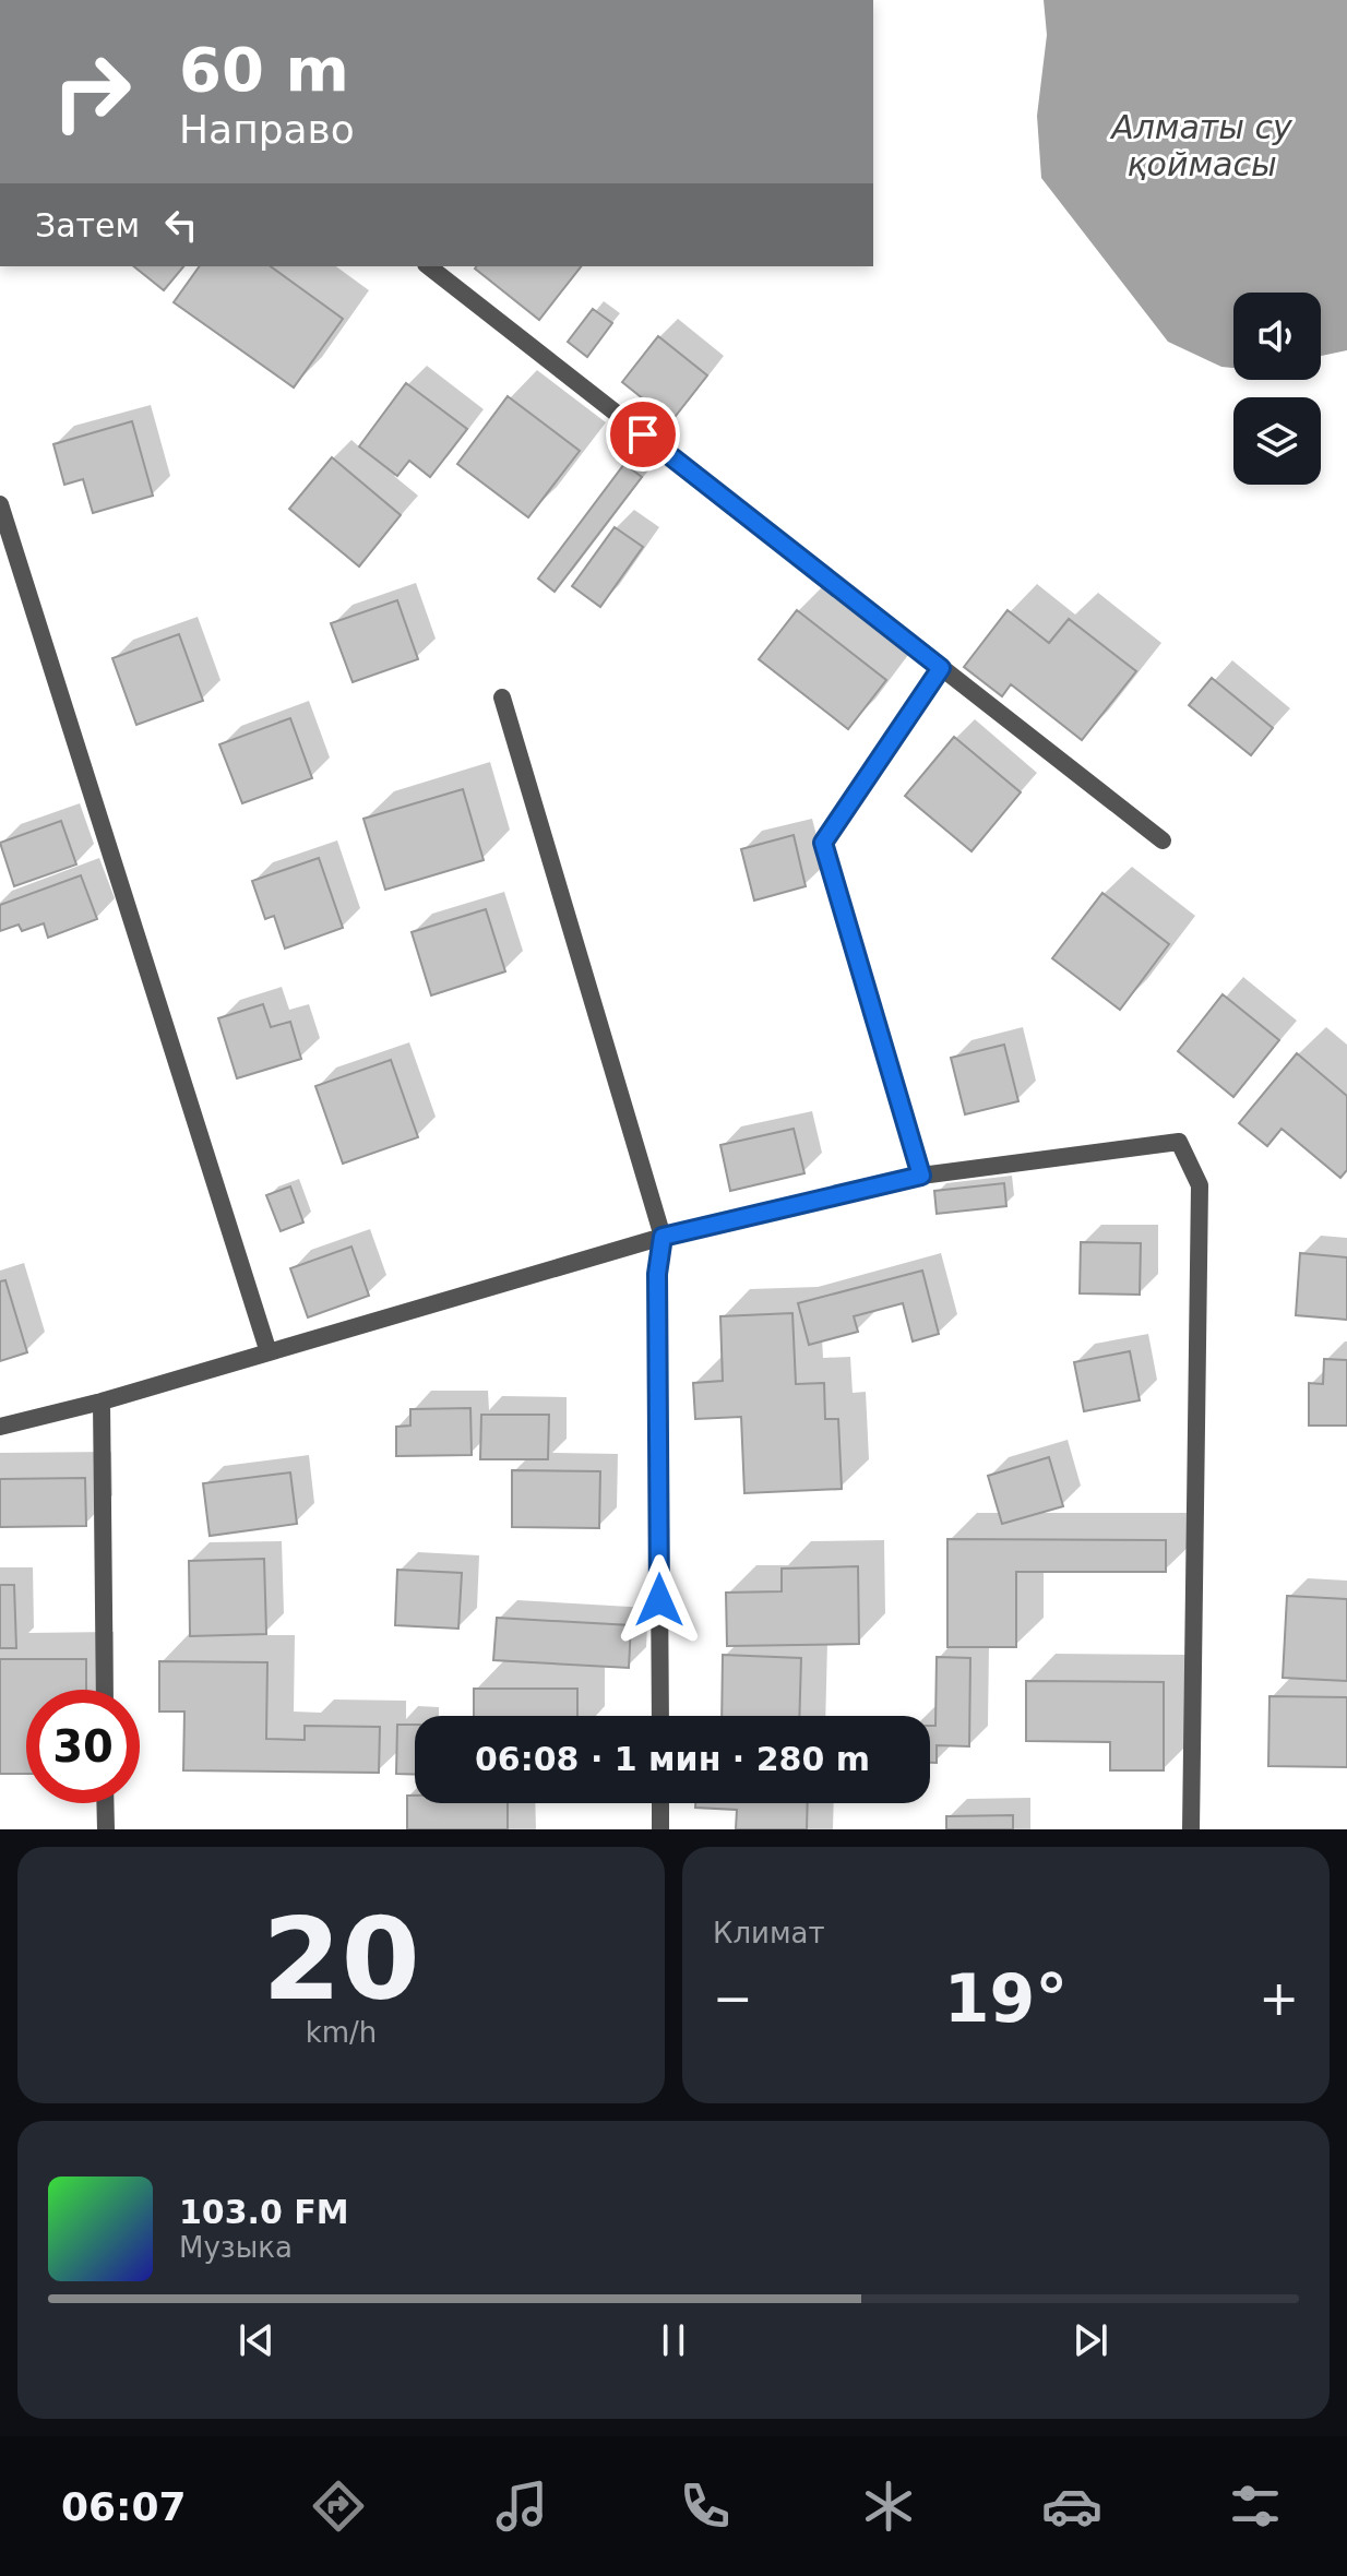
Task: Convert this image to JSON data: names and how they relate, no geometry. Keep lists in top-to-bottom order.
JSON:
{
  "water": ["Алматы су қоймасы"],
  "page": {
    "turn": ["60 m", "Направо"],
    "then": "Затем",
    "limit": "30",
    "trip": "06:08 · 1 мин · 280 m",
    "tile": [
      ["20", "km/h"],
      "Климат"
    ],
    "heat": ["−", "19°", "+"],
    "song": ["103.0 FM", "Музыка"],
    "tabs": "06:07"
  }
}
